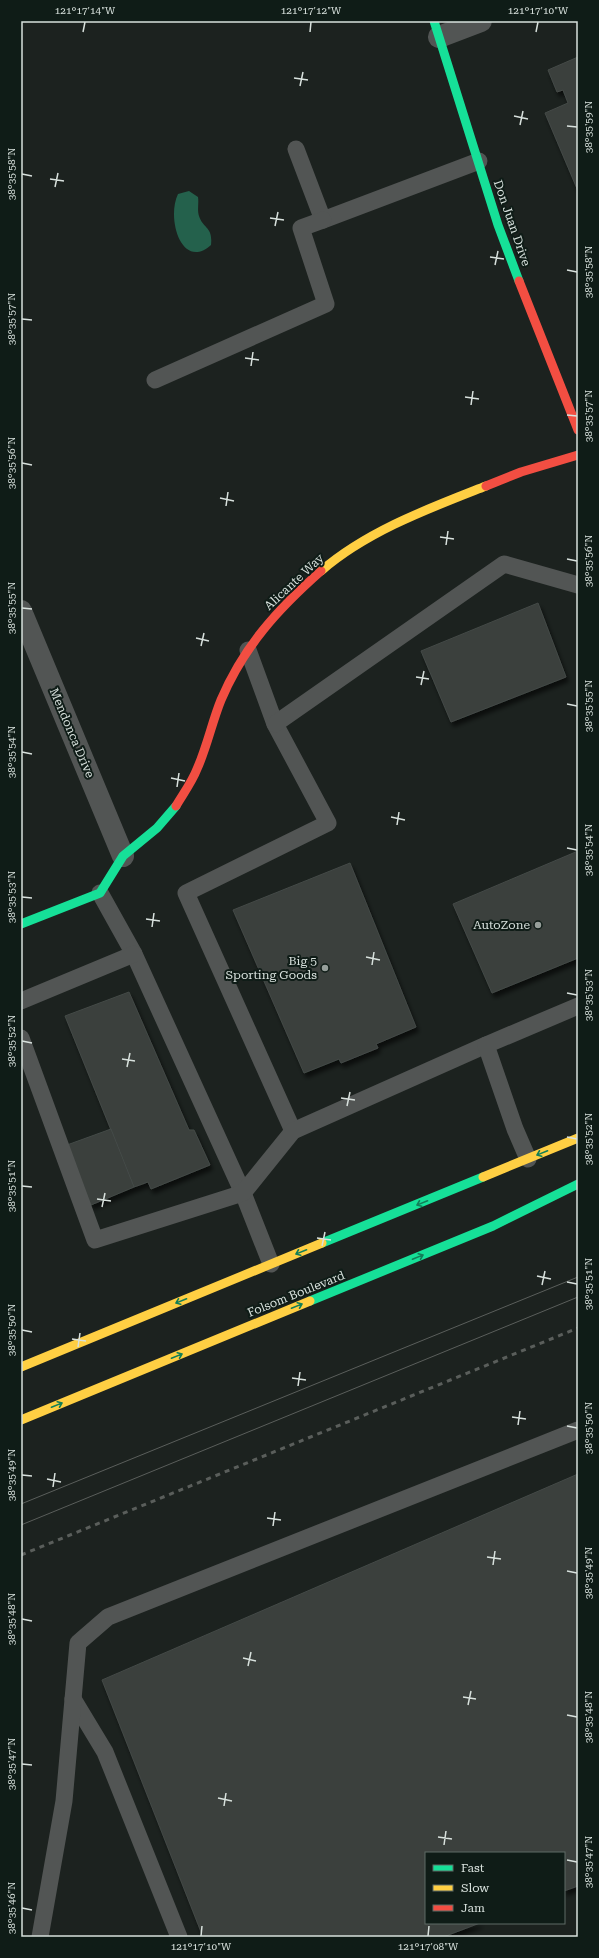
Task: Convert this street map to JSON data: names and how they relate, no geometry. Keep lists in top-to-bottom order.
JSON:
{
  "streets": {
    "main road": ["Don Juan Drive", "Alicante Way", "Folsom Boulevard"],
    "street": ["Mendonca Drive"]
  },
  "crossings": [
    ["Alicante Way", "Mendonca Drive"]
  ],
  "places": ["AutoZone", "Big 5 Sporting Goods"],
  "legend": ["Fast", "Slow", "Jam"],
  "coordinates": [
    "121°17'14\"W",
    "121°17'12\"W",
    "121°17'10\"W",
    "38°35'59\"N",
    "38°35'58\"N",
    "38°35'57\"N",
    "38°35'56\"N",
    "38°35'55\"N",
    "38°35'54\"N",
    "38°35'53\"N",
    "38°35'52\"N",
    "38°35'51\"N",
    "38°35'50\"N",
    "38°35'49\"N",
    "38°35'48\"N",
    "38°35'47\"N",
    "38°35'46\"N",
    "121°17'08\"W"
  ]
}
